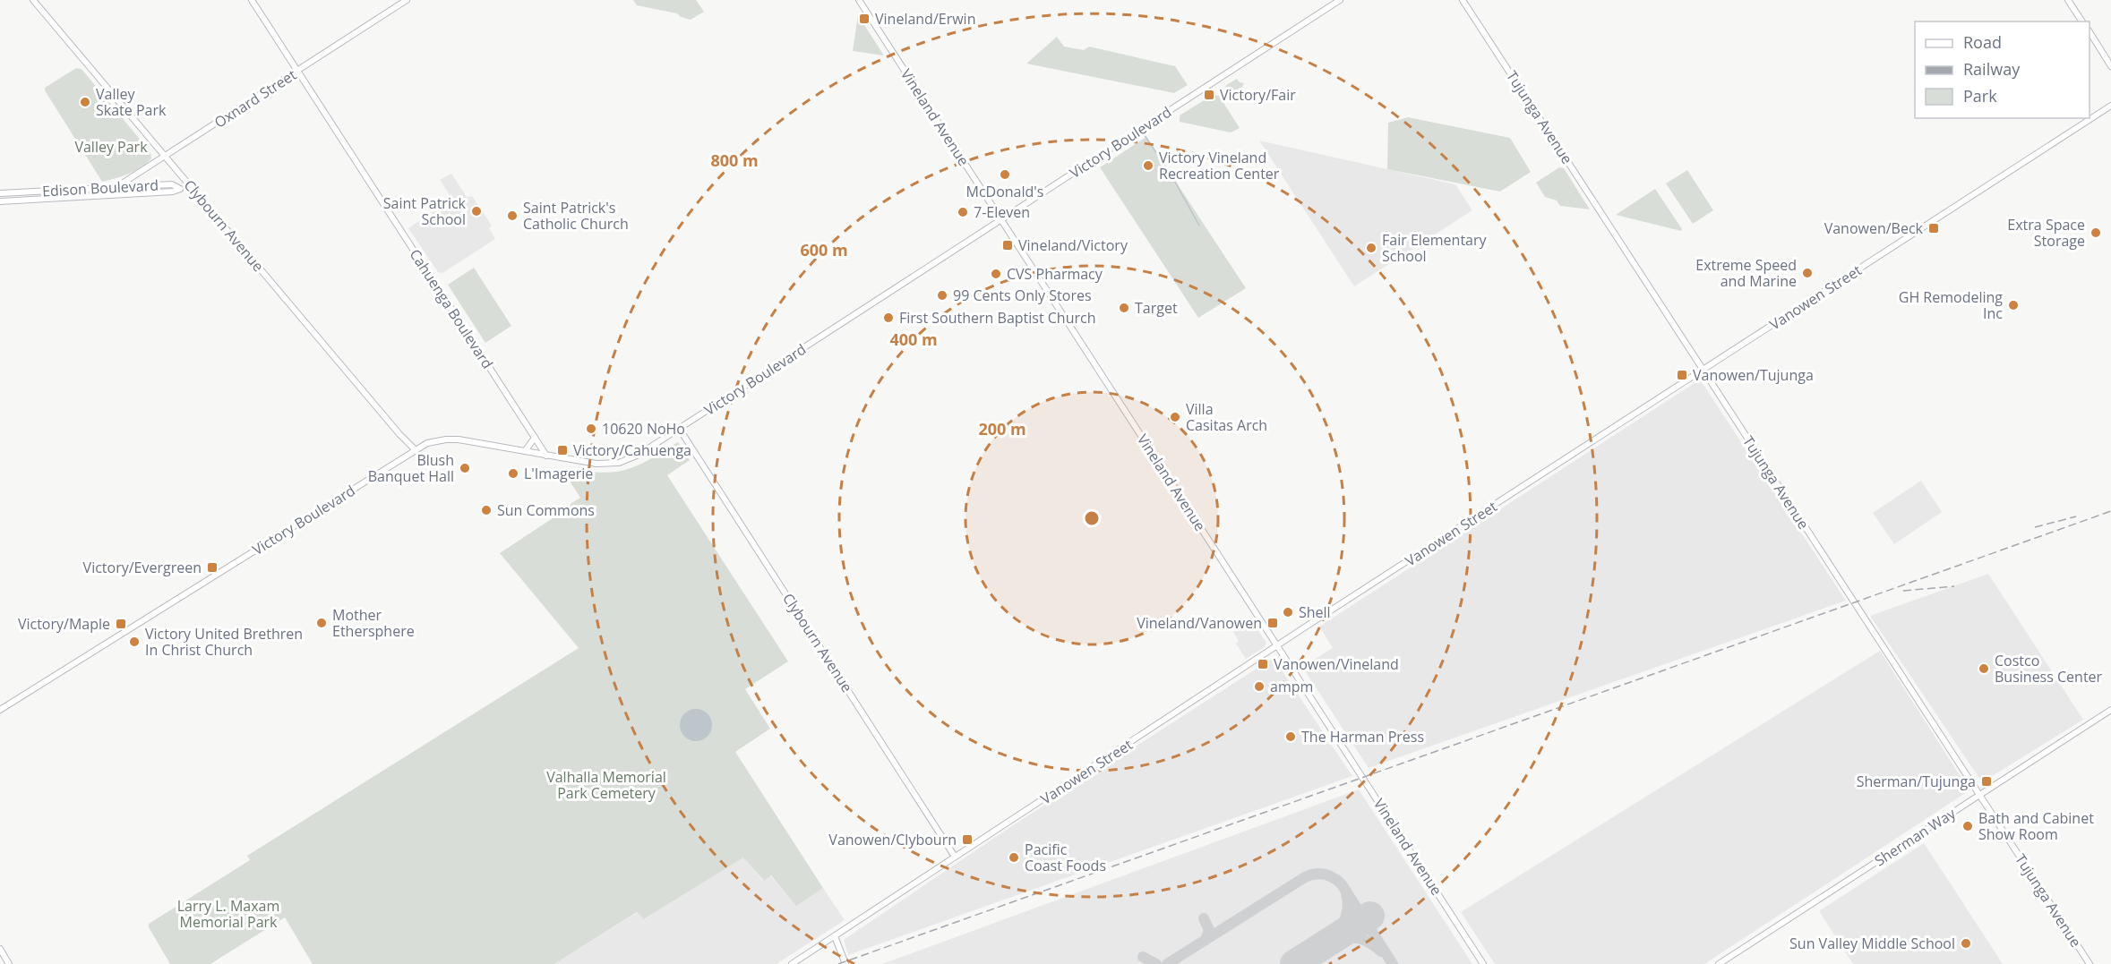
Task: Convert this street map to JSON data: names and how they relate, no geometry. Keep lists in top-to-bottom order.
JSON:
{
  "streets": {
    "main road": [
      "Oxnard Street",
      "Vineland Avenue",
      "Tujunga Avenue",
      "Victory Boulevard",
      "Edison Boulevard",
      "Clybourn Avenue",
      "Vanowen Street",
      "Cahuenga Boulevard",
      "Sherman Way"
    ]
  },
  "crossings": [
    ["Oxnard Street", "Edison Boulevard"],
    ["Oxnard Street", "Clybourn Avenue"],
    ["Oxnard Street", "Cahuenga Boulevard"],
    ["Vineland Avenue", "Victory Boulevard"],
    ["Vineland Avenue", "Vanowen Street"],
    ["Tujunga Avenue", "Vanowen Street"],
    ["Tujunga Avenue", "Sherman Way"],
    ["Victory Boulevard", "Clybourn Avenue"],
    ["Victory Boulevard", "Cahuenga Boulevard"],
    ["Clybourn Avenue", "Vanowen Street"]
  ],
  "parks": ["Valley Park", "Valhalla Memorial Park Cemetery", "Larry L. Maxam Memorial Park"],
  "places": {
    "transit": [
      "Vineland/Erwin",
      "Victory/Fair",
      "Vanowen/Beck",
      "Vineland/Victory",
      "Vanowen/Tujunga",
      "Victory/Cahuenga",
      "Victory/Evergreen",
      "Vineland/Vanowen",
      "Victory/Maple",
      "Vanowen/Vineland",
      "Sherman/Tujunga",
      "Vanowen/Clybourn"
    ],
    "other": [
      "Valley Skate Park",
      "Victory Vineland Recreation Center",
      "McDonald's",
      "Saint Patrick School",
      "7-Eleven",
      "Saint Patrick's Catholic Church",
      "Extra Space Storage",
      "Fair Elementary School",
      "Extreme Speed and Marine",
      "CVS Pharmacy",
      "99 Cents Only Stores",
      "GH Remodeling Inc",
      "Target",
      "First Southern Baptist Church",
      "Villa Casitas Arch",
      "10620 NoHo",
      "Blush Banquet Hall",
      "L'Imagerie",
      "Sun Commons",
      "Shell",
      "Mother Ethersphere",
      "Victory United Brethren In Christ Church",
      "Costco Business Center",
      "ampm",
      "The Harman Press",
      "Bath and Cabinet Show Room",
      "Pacific Coast Foods",
      "Sun Valley Middle School"
    ]
  },
  "legend": ["Road", "Railway", "Park"],
  "rings": [
    "800 m",
    "600 m",
    "400 m",
    "200 m"
  ]
}
